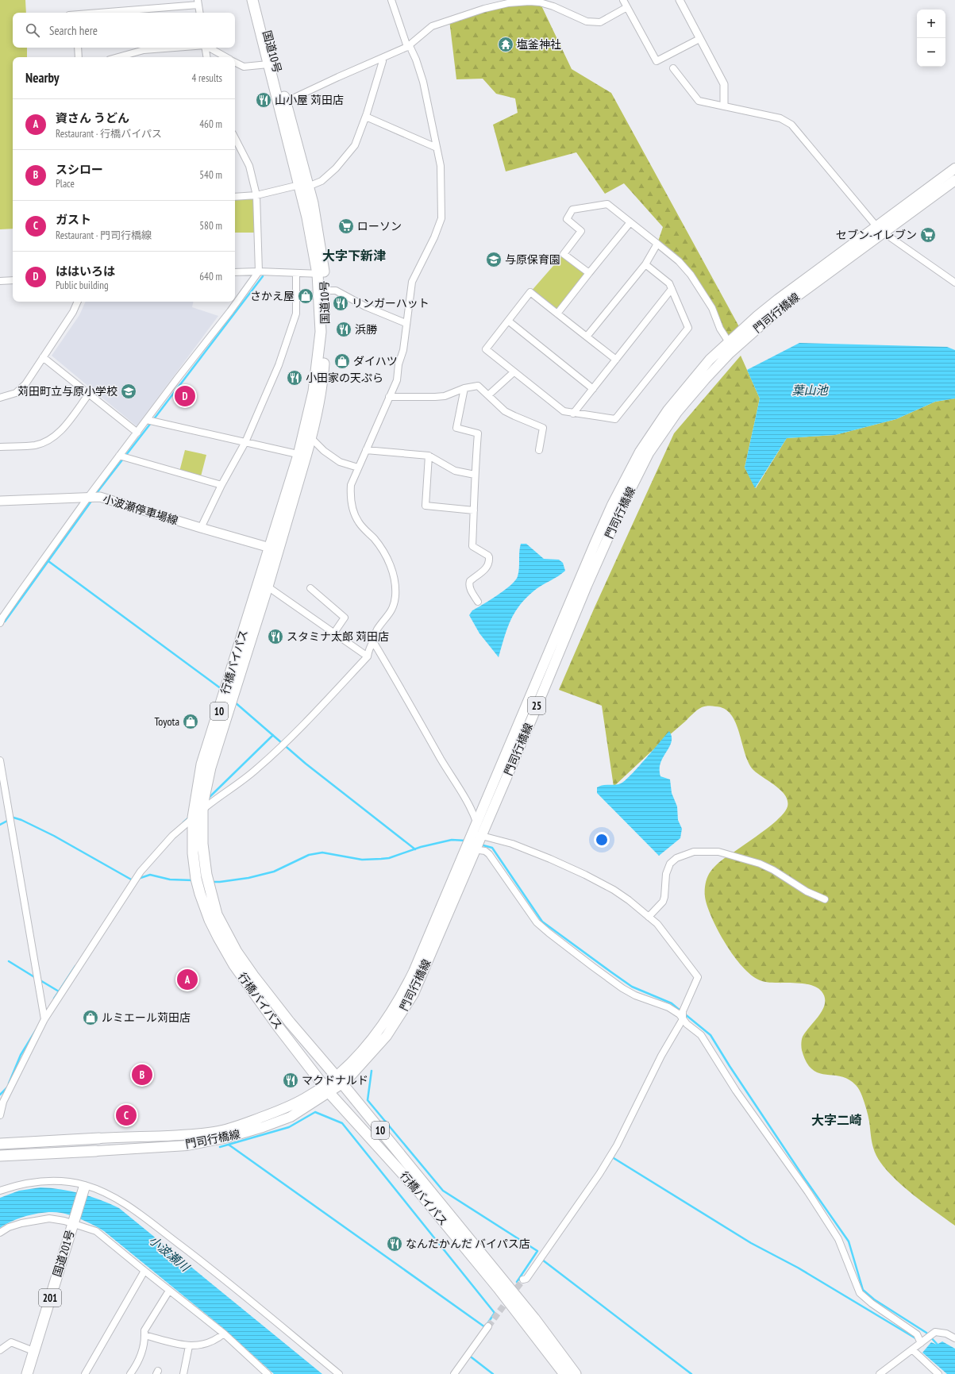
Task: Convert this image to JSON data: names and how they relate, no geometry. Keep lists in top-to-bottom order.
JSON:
{
  "streets": {
    "highway": [
      "国道10号",
      "行橋バイパス",
      "10",
      "国道201号",
      "201"
    ],
    "main road": ["門司行橋線", "小波瀬停車場線", "25"]
  },
  "crossings": [
    ["国道10号", "小波瀬停車場線"],
    ["国道10号", "行橋バイパス"],
    ["門司行橋線", "行橋バイパス"],
    ["小波瀬停車場線", "行橋バイパス"]
  ],
  "districts": ["大字下新津", "大字二崎"],
  "water": ["葉山池", "小波瀬川"],
  "places": {
    "temple": ["塩釜神社"],
    "restaurant": [
      "山小屋 苅田店",
      "リンガーハット",
      "浜勝",
      "小田家の天ぷら",
      "スタミナ太郎 苅田店",
      "マクドナルド",
      "なんだかんだ バイパス店"
    ],
    "supermarket": ["ローソン", "セブン-イレブン"],
    "school or university": ["与原保育園", "苅田町立与原小学校"],
    "shop": [
      "さかえ屋",
      "ダイハツ",
      "Toyota",
      "ルミエール苅田店"
    ]
  },
  "page": {
    "map_buttons": ["+", "−"],
    "search": "Search here",
    "heading": ["Nearby", "4 results"],
    "list": [
      {
        "mark": "A",
        "name": "資さん うどん",
        "note": "Restaurant · 行橋バイパス",
        "value": "460 m"
      },
      {
        "mark": "B",
        "name": "スシロー",
        "note": "Place",
        "value": "540 m"
      },
      {
        "mark": "C",
        "name": "ガスト",
        "note": "Restaurant · 門司行橋線",
        "value": "580 m"
      },
      {
        "mark": "D",
        "name": "ははいろは",
        "note": "Public building",
        "value": "640 m"
      }
    ],
    "pins": [
      "D",
      "A",
      "B",
      "C"
    ]
  }
}
